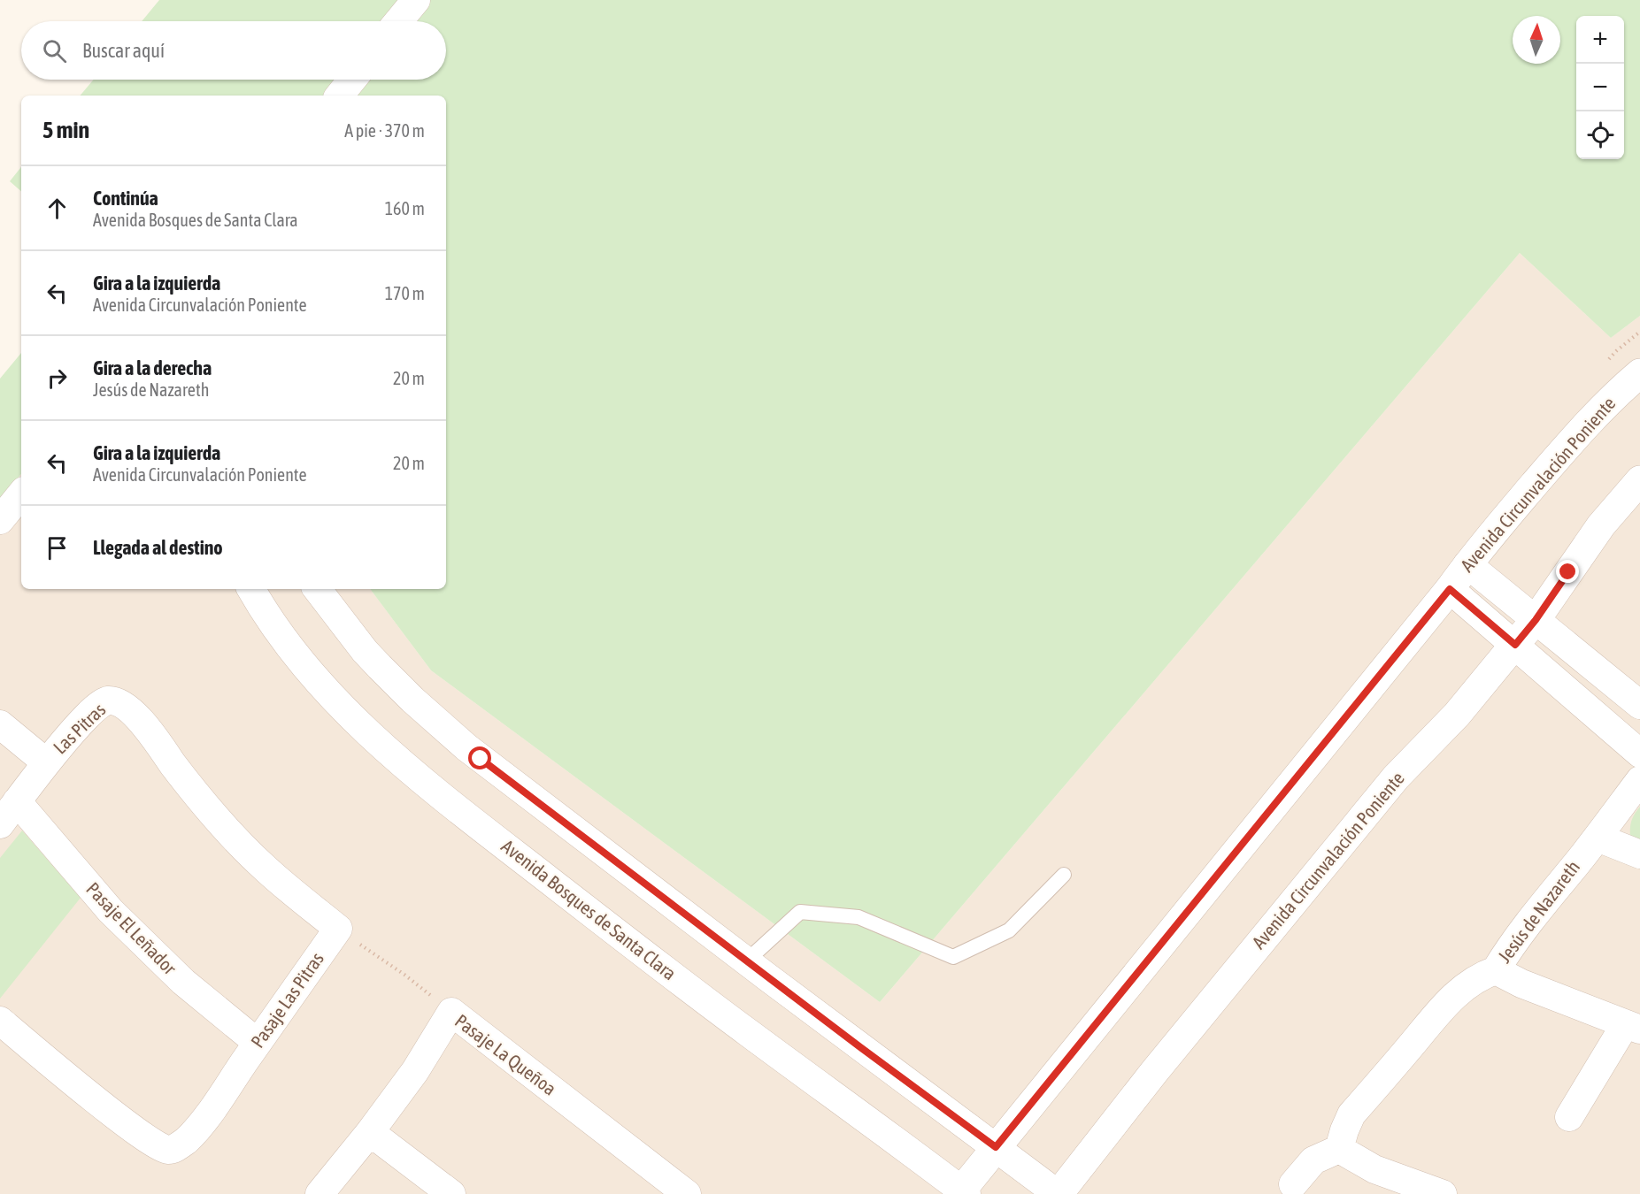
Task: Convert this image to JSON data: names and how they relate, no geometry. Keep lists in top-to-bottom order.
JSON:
{
  "streets": {
    "street": [
      "Avenida Circunvalación Poniente",
      "Las Pitras",
      "Avenida Bosques de Santa Clara",
      "Jesús de Nazareth",
      "Pasaje El Leñador",
      "Pasaje Las Pitras",
      "Pasaje La Queñoa"
    ]
  },
  "crossings": [
    ["Avenida Circunvalación Poniente", "Avenida Bosques de Santa Clara"],
    ["Las Pitras", "Pasaje El Leñador"],
    ["Las Pitras", "Pasaje Las Pitras"],
    ["Pasaje El Leñador", "Pasaje Las Pitras"]
  ],
  "north": "top",
  "page": {
    "map_buttons": ["+", "−"],
    "search": "Buscar aquí",
    "heading": ["5 min", "A pie · 370 m"],
    "list": [
      ["Continúa", "Avenida Bosques de Santa Clara", "160 m"],
      ["Gira a la izquierda", "Avenida Circunvalación Poniente", "170 m"],
      ["Gira a la derecha", "Jesús de Nazareth", "20 m"],
      ["Gira a la izquierda", "Avenida Circunvalación Poniente", "20 m"],
      "Llegada al destino"
    ]
  }
}
